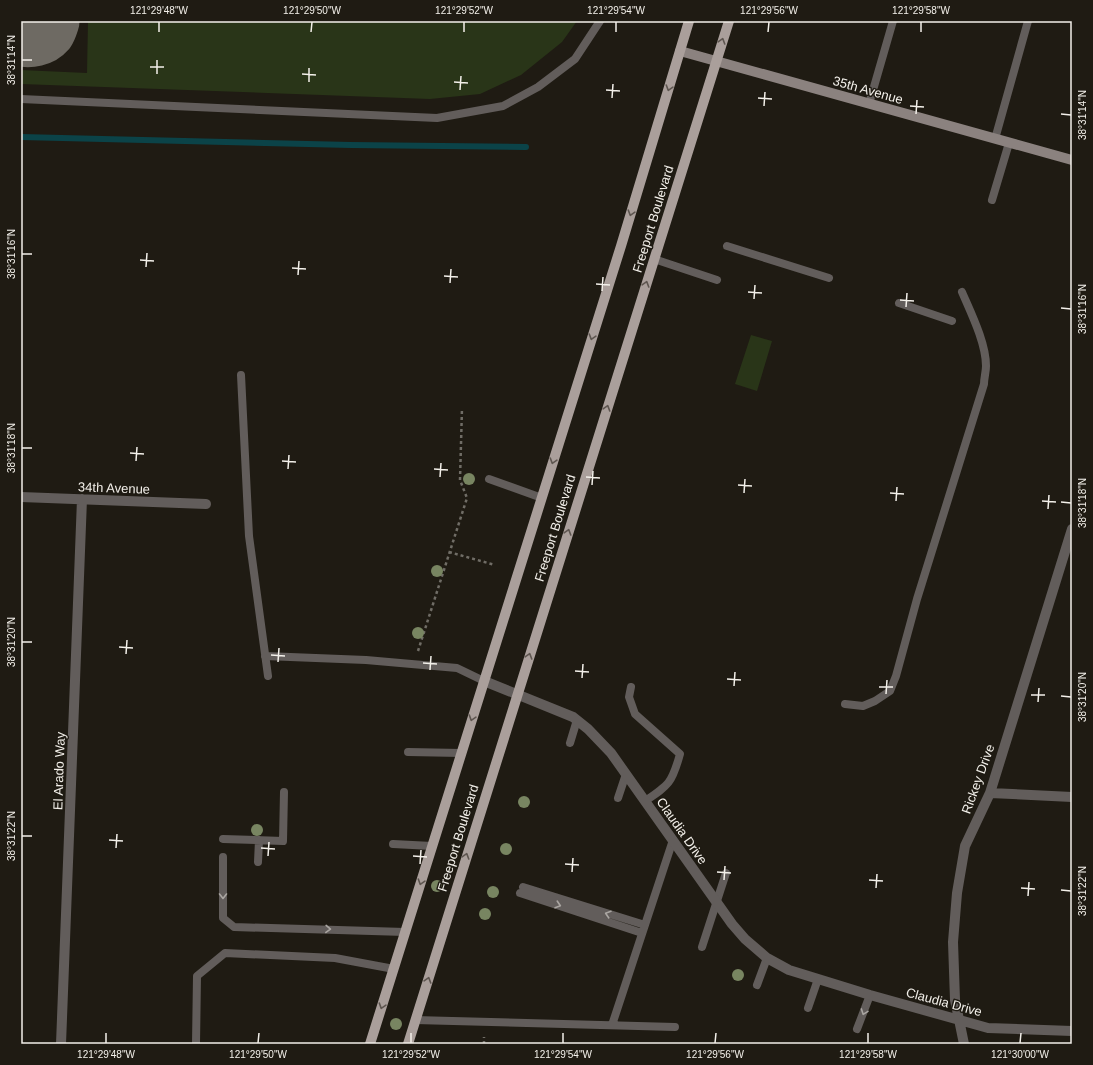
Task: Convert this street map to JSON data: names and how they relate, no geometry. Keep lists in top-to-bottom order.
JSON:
{
  "streets": {
    "main road": ["Freeport Boulevard"],
    "street": [
      "35th Avenue",
      "34th Avenue",
      "El Arado Way",
      "Rickey Drive",
      "Claudia Drive"
    ]
  },
  "crossings": [
    ["35th Avenue", "Freeport Boulevard"],
    ["Freeport Boulevard", "Claudia Drive"],
    ["34th Avenue", "El Arado Way"],
    ["Rickey Drive", "Claudia Drive"]
  ],
  "coordinates": [
    "121°29'48\"W",
    "121°29'50\"W",
    "121°29'52\"W",
    "121°29'54\"W",
    "121°29'56\"W",
    "121°29'58\"W",
    "38°31'14\"N",
    "38°31'16\"N",
    "38°31'18\"N",
    "38°31'20\"N",
    "38°31'22\"N",
    "121°30'00\"W"
  ]
}
